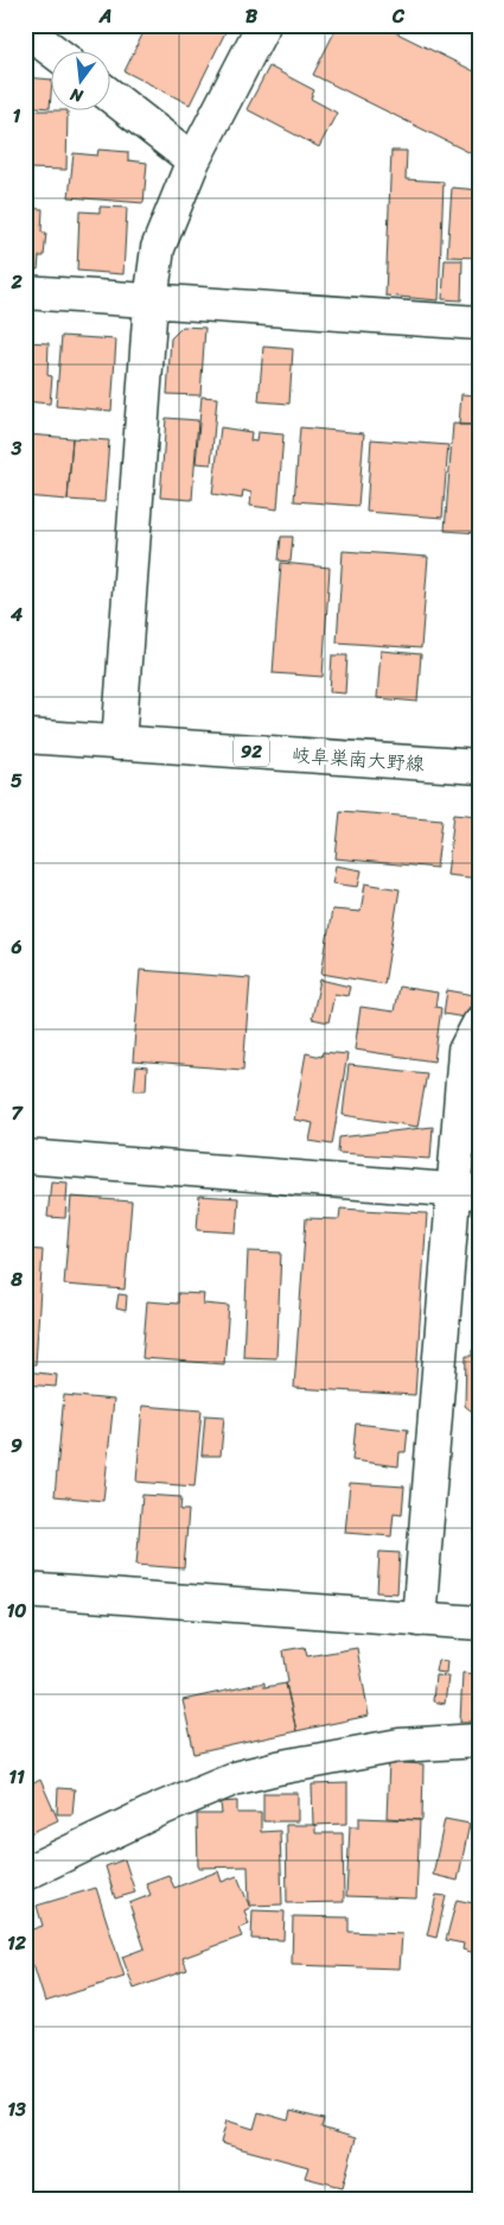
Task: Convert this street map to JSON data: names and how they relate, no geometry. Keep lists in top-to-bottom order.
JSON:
{
  "streets": {
    "street": ["92", "岐阜巣南大野線"]
  },
  "north": "bottom",
  "grid": {
    "columns": ["A", "B", "C"],
    "rows": [
      "1",
      "2",
      "3",
      "4",
      "5",
      "6",
      "7",
      "8",
      "9",
      "10",
      "11",
      "12",
      "13"
    ]
  }
}
